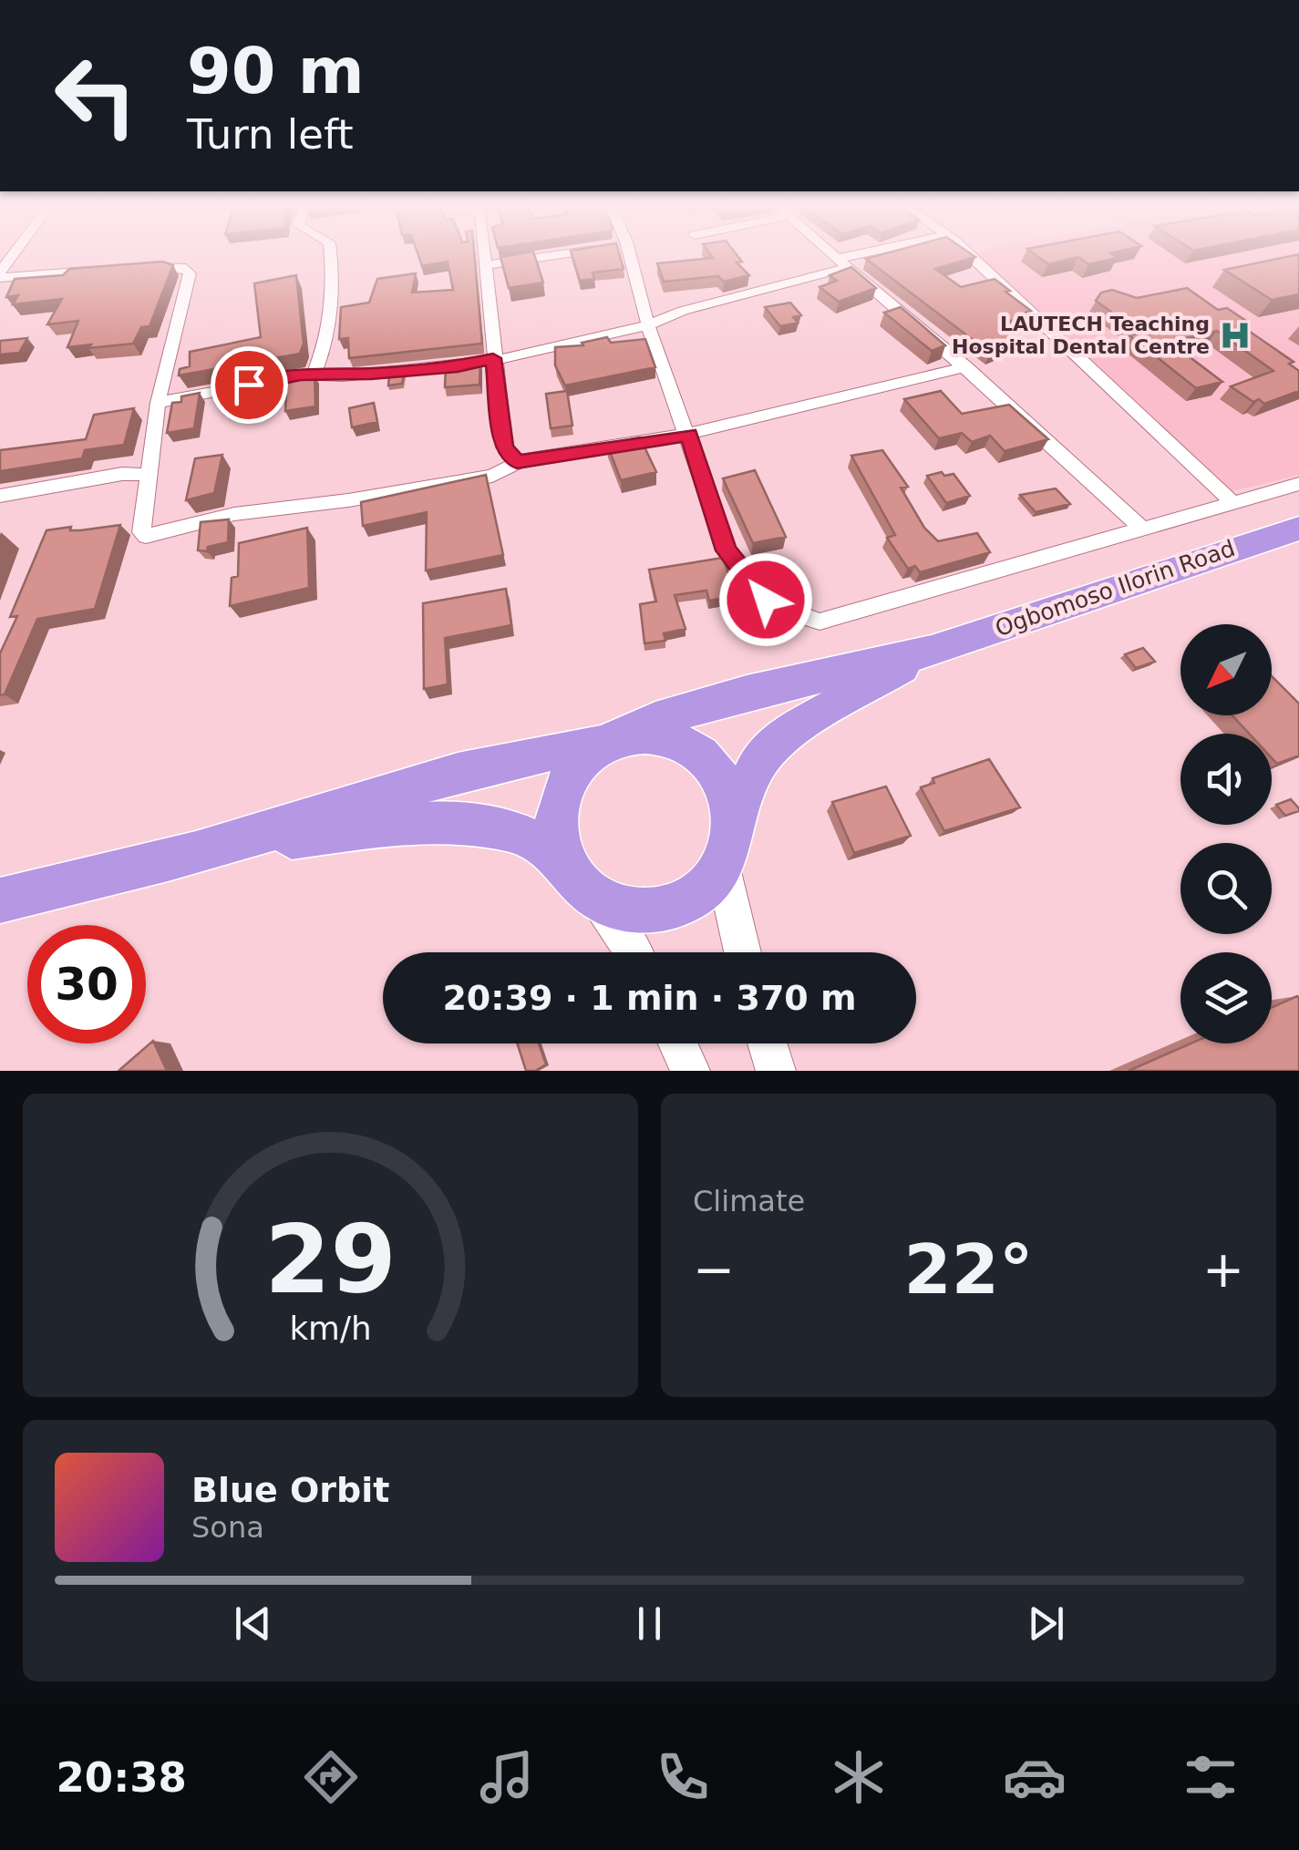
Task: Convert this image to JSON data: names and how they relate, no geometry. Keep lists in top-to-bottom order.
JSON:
{
  "streets": {
    "highway": ["Ogbomoso Ilorin Road"]
  },
  "places": {
    "hospital": ["LAUTECH Teaching Hospital Dental Centre"]
  },
  "north": "bottom left",
  "page": {
    "turn": ["90 m", "Turn left"],
    "limit": "30",
    "trip": "20:39 · 1 min · 370 m",
    "tile": "Climate",
    "heat": ["−", "22°", "+"],
    "song": ["Blue Orbit", "Sona"],
    "tabs": "20:38",
    "gauge": ["29", "km/h"]
  }
}
